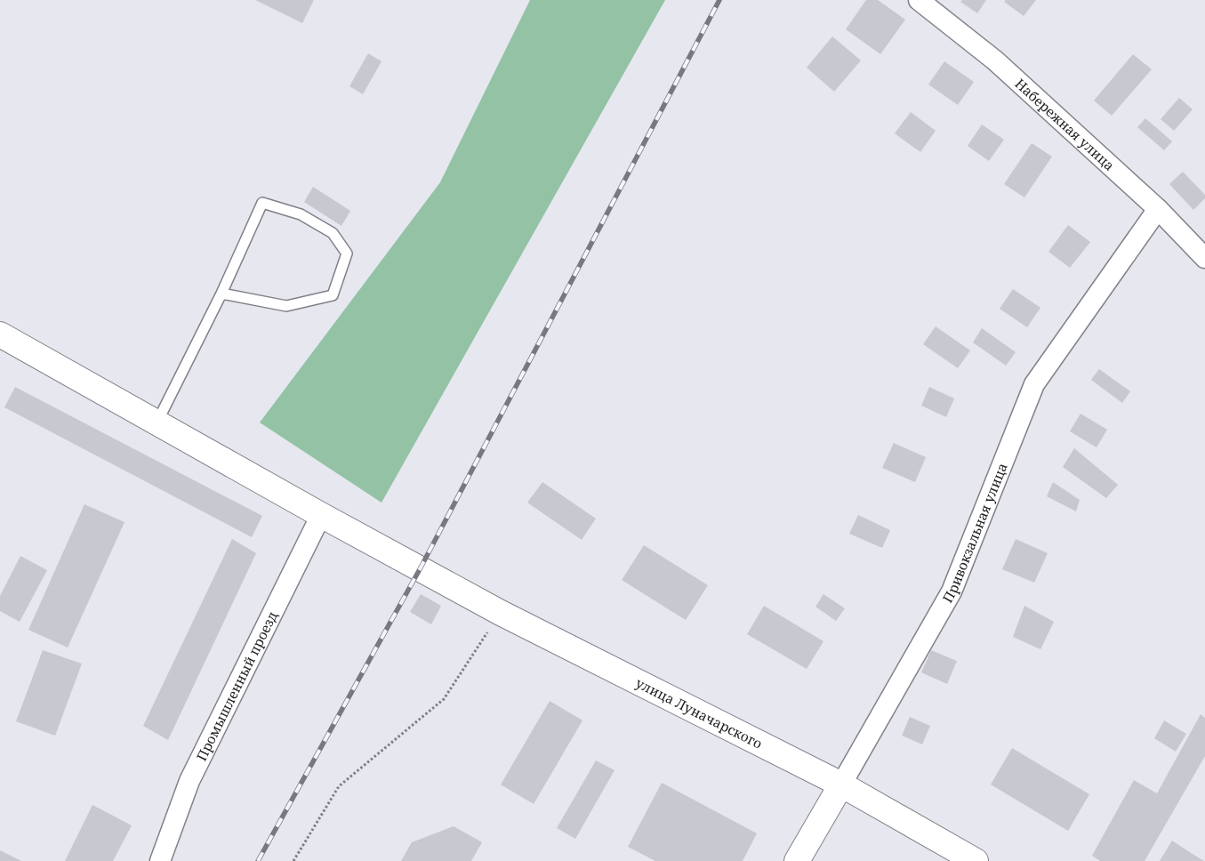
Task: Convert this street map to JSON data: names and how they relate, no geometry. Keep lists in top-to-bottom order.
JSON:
{
  "streets": {
    "main road": ["Привокзальная улица", "улица Луначарского"],
    "street": ["Набережная улица", "Промышленный проезд"]
  },
  "crossings": [
    ["Набережная улица", "Привокзальная улица"],
    ["Привокзальная улица", "улица Луначарского"],
    ["Промышленный проезд", "улица Луначарского"]
  ]
}
